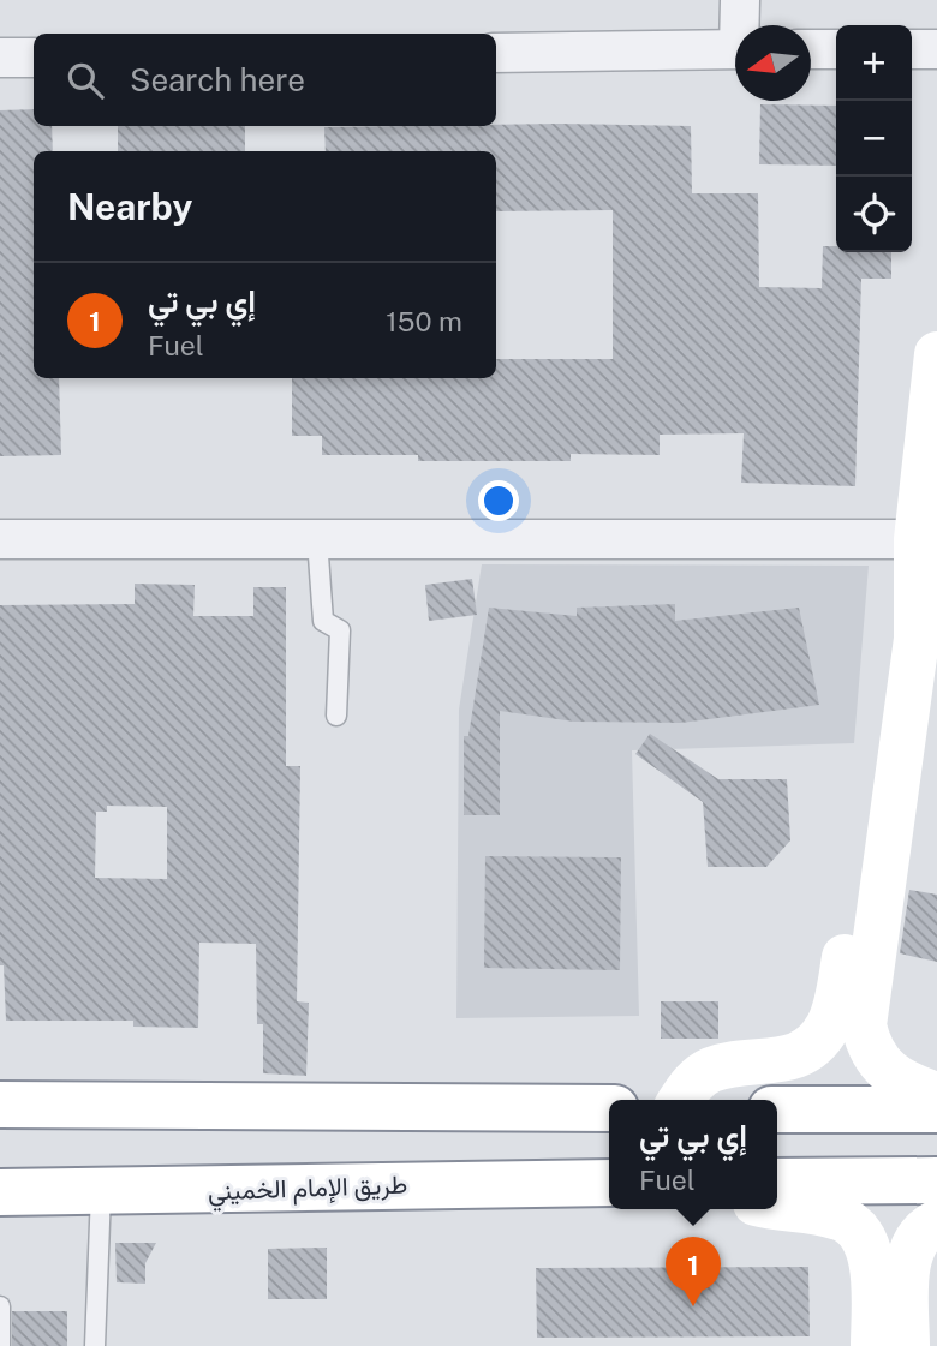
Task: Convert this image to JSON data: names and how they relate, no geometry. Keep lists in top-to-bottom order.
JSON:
{
  "streets": {
    "main road": ["طريق الإمام الخميني"]
  },
  "north": "left",
  "page": {
    "map_buttons": ["+", "−"],
    "search": "Search here",
    "heading": "Nearby",
    "list": [
      {
        "mark": "1",
        "name": "إي بي تي",
        "note": "Fuel",
        "value": "150 m"
      }
    ],
    "popup": ["إي بي تي", "Fuel"],
    "pins": "1"
  }
}
